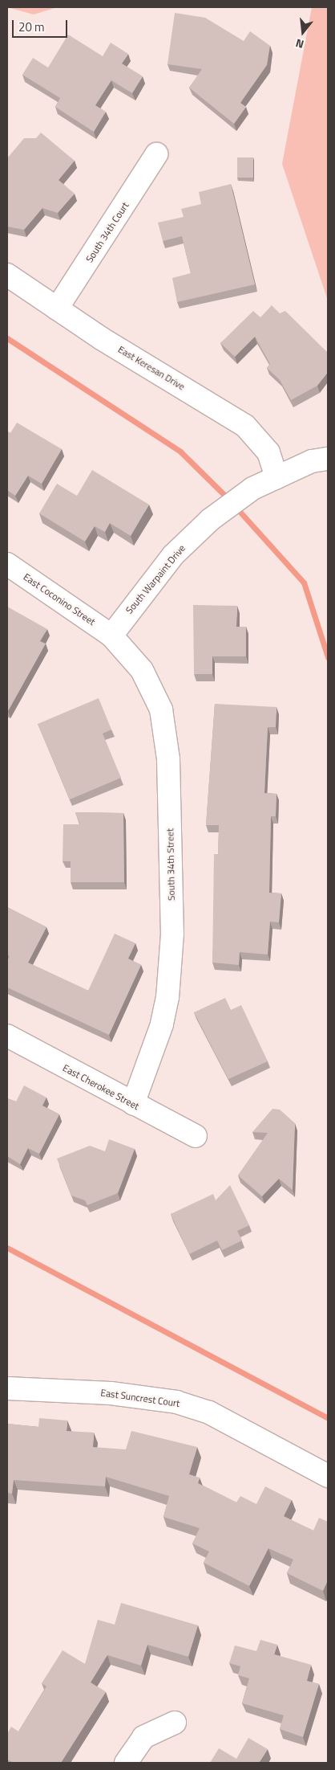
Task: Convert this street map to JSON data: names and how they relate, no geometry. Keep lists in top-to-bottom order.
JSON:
{
  "streets": {
    "street": [
      "South 34th Court",
      "East Keresan Drive",
      "South Warpaint Drive",
      "East Coconino Street",
      "South 34th Street",
      "East Cherokee Street",
      "East Suncrest Court"
    ]
  },
  "crossings": [
    ["South 34th Court", "East Keresan Drive"],
    ["East Keresan Drive", "South Warpaint Drive"],
    ["South Warpaint Drive", "East Coconino Street"],
    ["South Warpaint Drive", "South 34th Street"],
    ["East Coconino Street", "South 34th Street"],
    ["South 34th Street", "East Cherokee Street"]
  ],
  "scale_bar": "20 m",
  "north": "bottom"
}
